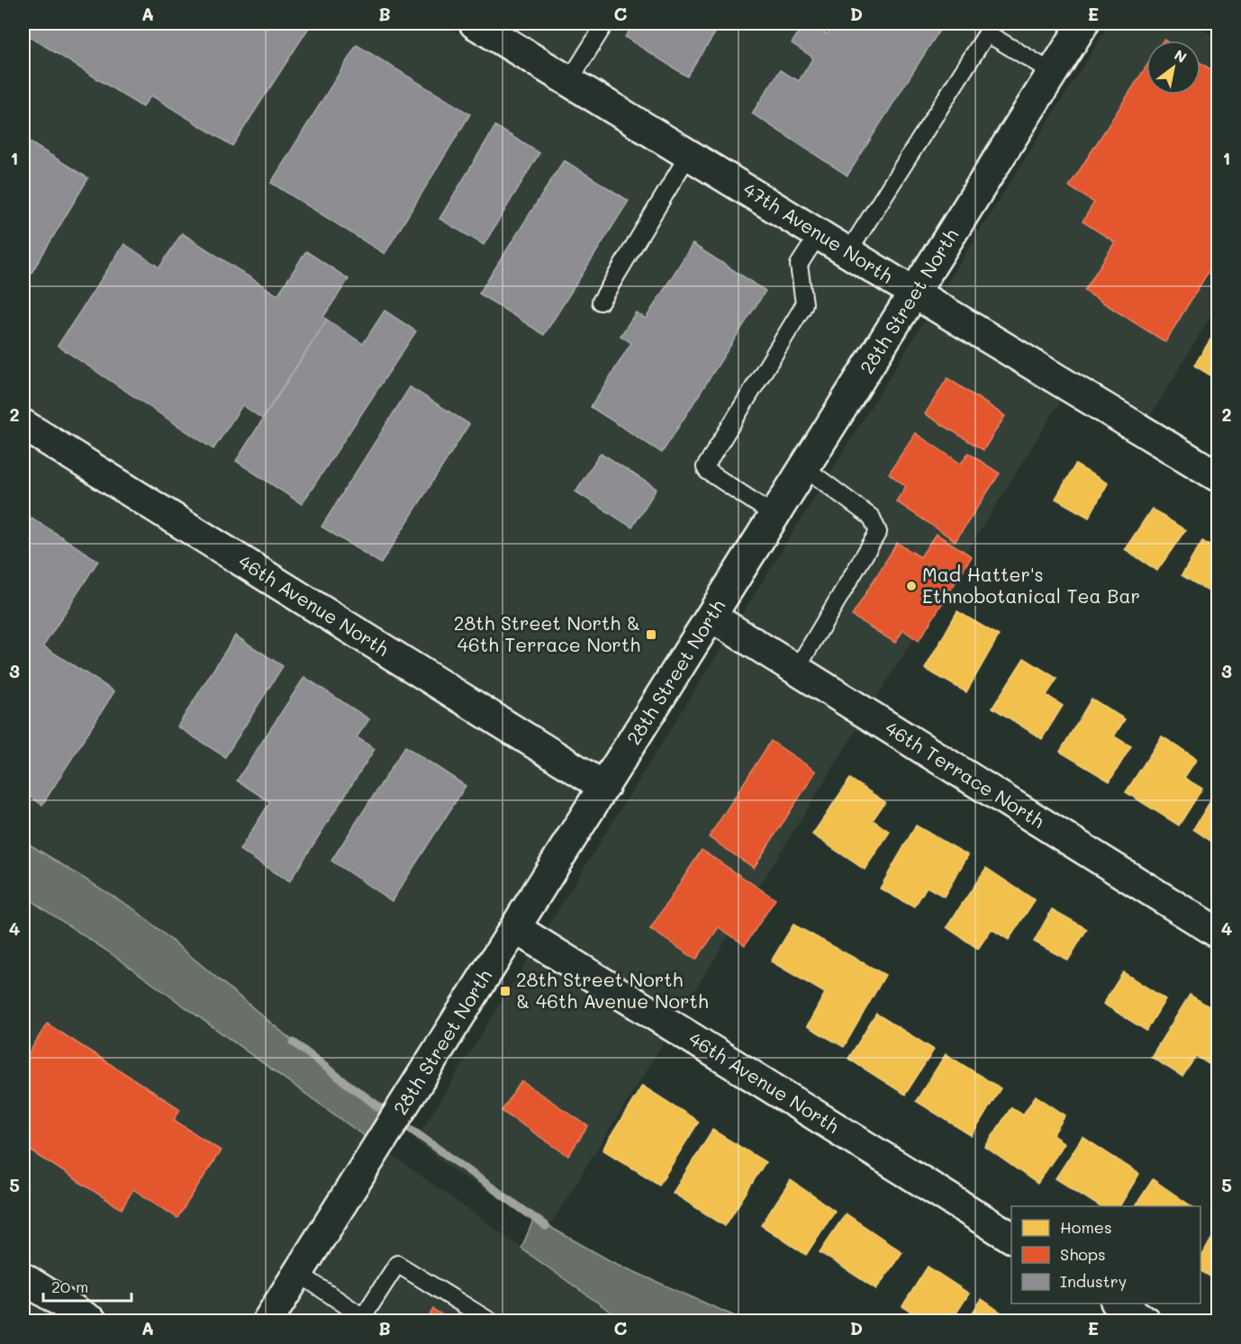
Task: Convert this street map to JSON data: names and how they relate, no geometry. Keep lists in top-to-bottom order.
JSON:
{
  "streets": {
    "street": [
      "47th Avenue North",
      "28th Street North",
      "46th Avenue North",
      "46th Terrace North"
    ]
  },
  "crossings": [
    ["47th Avenue North", "28th Street North"],
    ["28th Street North", "46th Avenue North"],
    ["28th Street North", "46th Terrace North"]
  ],
  "places": {
    "other": ["Mad Hatter's Ethnobotanical Tea Bar"],
    "transit": ["28th Street North & 46th Terrace North", "28th Street North & 46th Avenue North"]
  },
  "legend": ["Homes", "Shops", "Industry"],
  "scale_bar": "20 m",
  "north": "top right",
  "grid": {
    "columns": [
      "A",
      "B",
      "C",
      "D",
      "E"
    ],
    "rows": [
      "1",
      "2",
      "3",
      "4",
      "5"
    ]
  }
}
